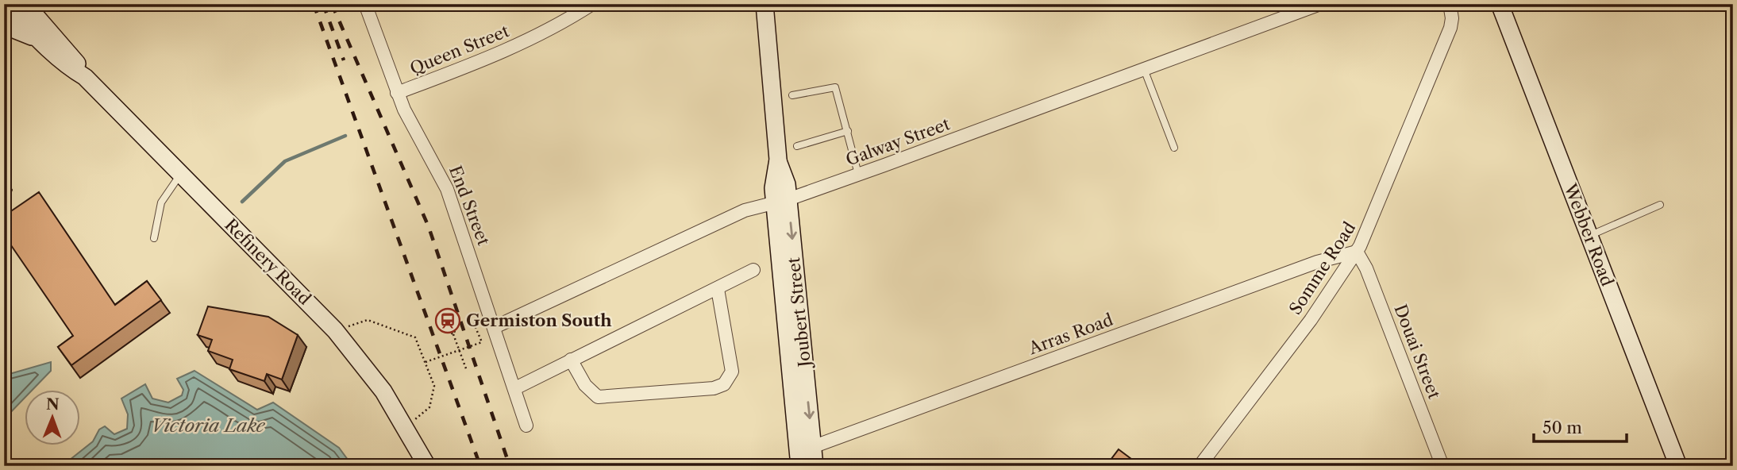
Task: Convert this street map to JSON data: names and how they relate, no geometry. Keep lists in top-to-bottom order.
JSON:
{
  "streets": {
    "main road": ["Webber Road", "Refinery Road", "Joubert Street"],
    "street": [
      "Queen Street",
      "Galway Street",
      "End Street",
      "Somme Road",
      "Arras Road",
      "Douai Street"
    ]
  },
  "crossings": [
    ["Queen Street", "End Street"],
    ["Galway Street", "End Street"],
    ["Galway Street", "Joubert Street"],
    ["Somme Road", "Arras Road"],
    ["Somme Road", "Douai Street"],
    ["Joubert Street", "Arras Road"],
    ["Arras Road", "Douai Street"]
  ],
  "water": ["Victoria Lake"],
  "places": {
    "station": ["Germiston South"]
  },
  "scale_bar": "50 m",
  "north": "top"
}
